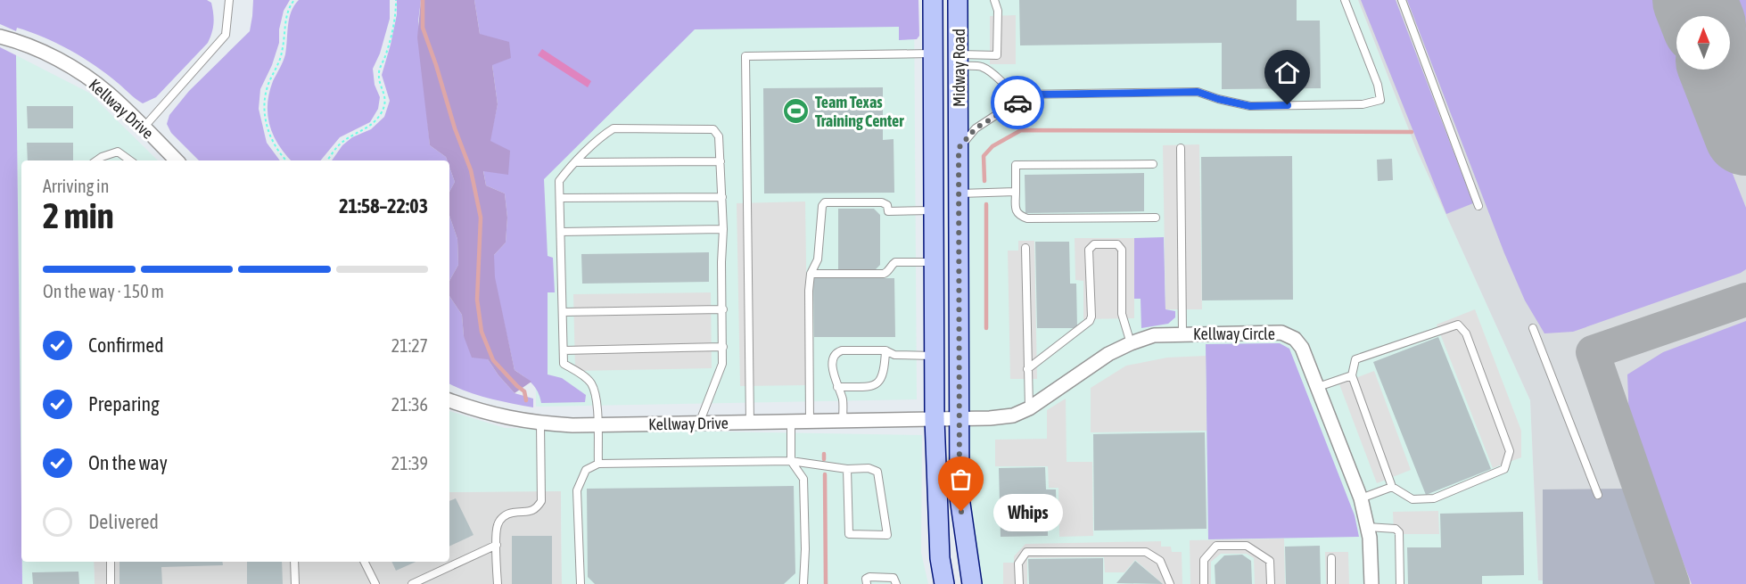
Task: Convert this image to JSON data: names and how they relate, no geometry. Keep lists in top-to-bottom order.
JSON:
{
  "streets": {
    "main road": ["Midway Road"],
    "street": ["Kellway Drive", "Kellway Circle"]
  },
  "crossings": [
    ["Midway Road", "Kellway Drive"],
    ["Midway Road", "Kellway Circle"],
    ["Kellway Drive", "Kellway Circle"]
  ],
  "places": {
    "sports": ["Team Texas Training Center"],
    "other": ["Whips"]
  },
  "north": "top",
  "page": {
    "heading": ["2 min", "Arriving in", "21:58–22:03"],
    "bar": "On the way · 150 m",
    "list": [
      ["Confirmed", "21:27"],
      ["Preparing", "21:36"],
      ["On the way", "21:39"],
      "Delivered"
    ],
    "bubble": "Whips"
  }
}
